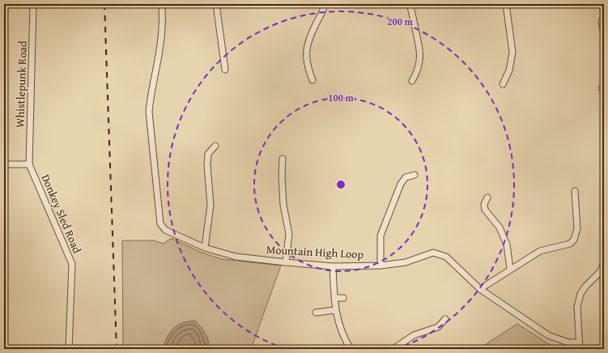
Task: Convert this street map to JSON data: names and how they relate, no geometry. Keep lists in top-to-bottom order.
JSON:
{
  "streets": {
    "street": ["Whistlepunk Road", "Donkey Sled Road", "Mountain High Loop"]
  },
  "crossings": [
    ["Whistlepunk Road", "Donkey Sled Road"]
  ],
  "rings": ["200 m", "100 m"]
}
